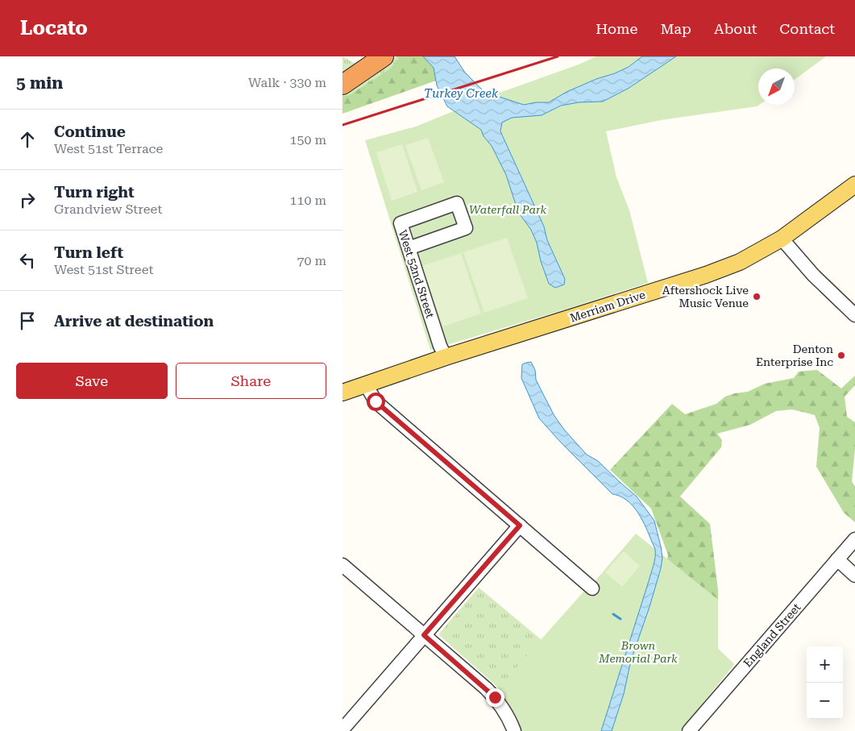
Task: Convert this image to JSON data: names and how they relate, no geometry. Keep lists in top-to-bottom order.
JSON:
{
  "streets": {
    "main road": ["Merriam Drive"],
    "street": ["West 52nd Street", "England Street"]
  },
  "crossings": [
    ["West 52nd Street", "Merriam Drive"]
  ],
  "water": ["Turkey Creek"],
  "parks": ["Waterfall Park", "Brown Memorial Park"],
  "places": ["Aftershock Live Music Venue", "Denton Enterprise Inc"],
  "north": "bottom left",
  "page": {
    "header": "Locato",
    "nav": [
      "Home",
      "Map",
      "About",
      "Contact"
    ],
    "heading": ["5 min", "Walk · 330 m"],
    "list": [
      ["Continue", "West 51st Terrace", "150 m"],
      ["Turn right", "Grandview Street", "110 m"],
      ["Turn left", "West 51st Street", "70 m"],
      "Arrive at destination"
    ],
    "buttons": ["Save", "Share"],
    "map_buttons": ["+", "−"]
  }
}
